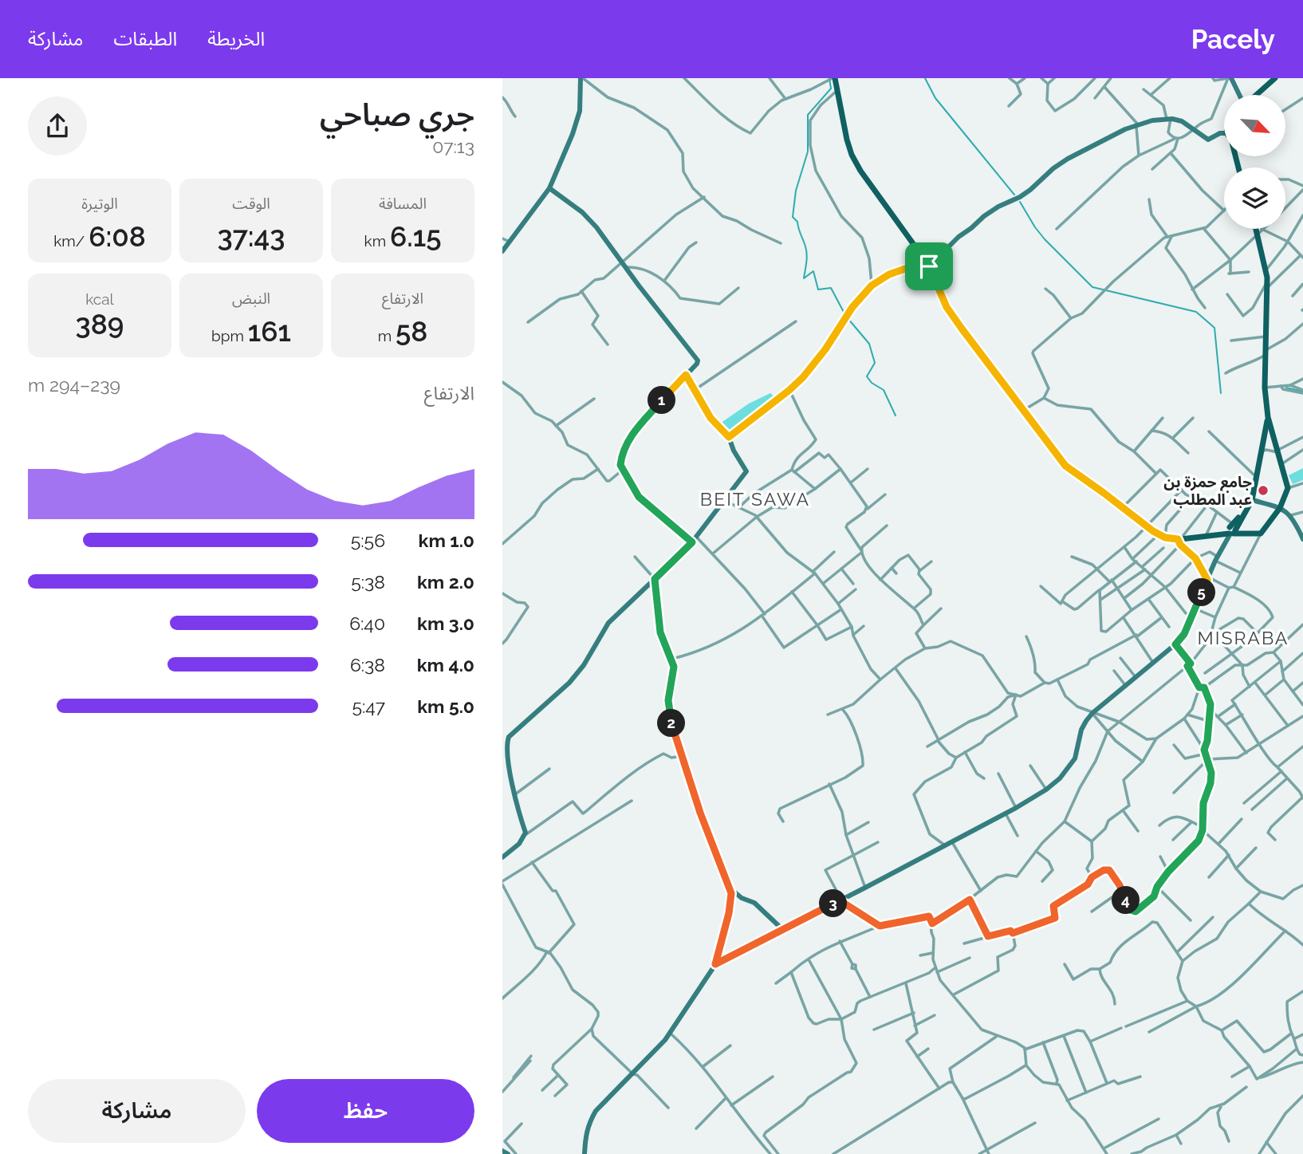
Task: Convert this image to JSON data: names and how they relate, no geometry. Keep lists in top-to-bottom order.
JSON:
{
  "districts": ["BEIT SAWA", "MISRABA"],
  "places": ["جامع حمزة بن عبد المطلب"],
  "north": "bottom right",
  "page": {
    "header": "Pacely",
    "nav": ["الخريطة", "الطبقات", "مشاركة"],
    "heading": ["جري صباحي", "07:13"],
    "stats": [
      ["المسافة", "6.15 km"],
      ["الوقت", "37:43"],
      ["الوتيرة", "6:08 /km"],
      ["الارتفاع", "58 m"],
      ["النبض", "161 bpm"],
      ["kcal", "389"]
    ],
    "chart": ["الارتفاع", "239–294 m"],
    "pins": [
      "1",
      "5",
      "2",
      "4",
      "3"
    ],
    "list": [
      {
        "name": "1.0 km",
        "note": "5:56"
      },
      {
        "name": "2.0 km",
        "note": "5:38"
      },
      {
        "name": "3.0 km",
        "note": "6:40"
      },
      {
        "name": "4.0 km",
        "note": "6:38"
      },
      {
        "name": "5.0 km",
        "note": "5:47"
      }
    ],
    "buttons": ["حفظ", "مشاركة"]
  }
}
